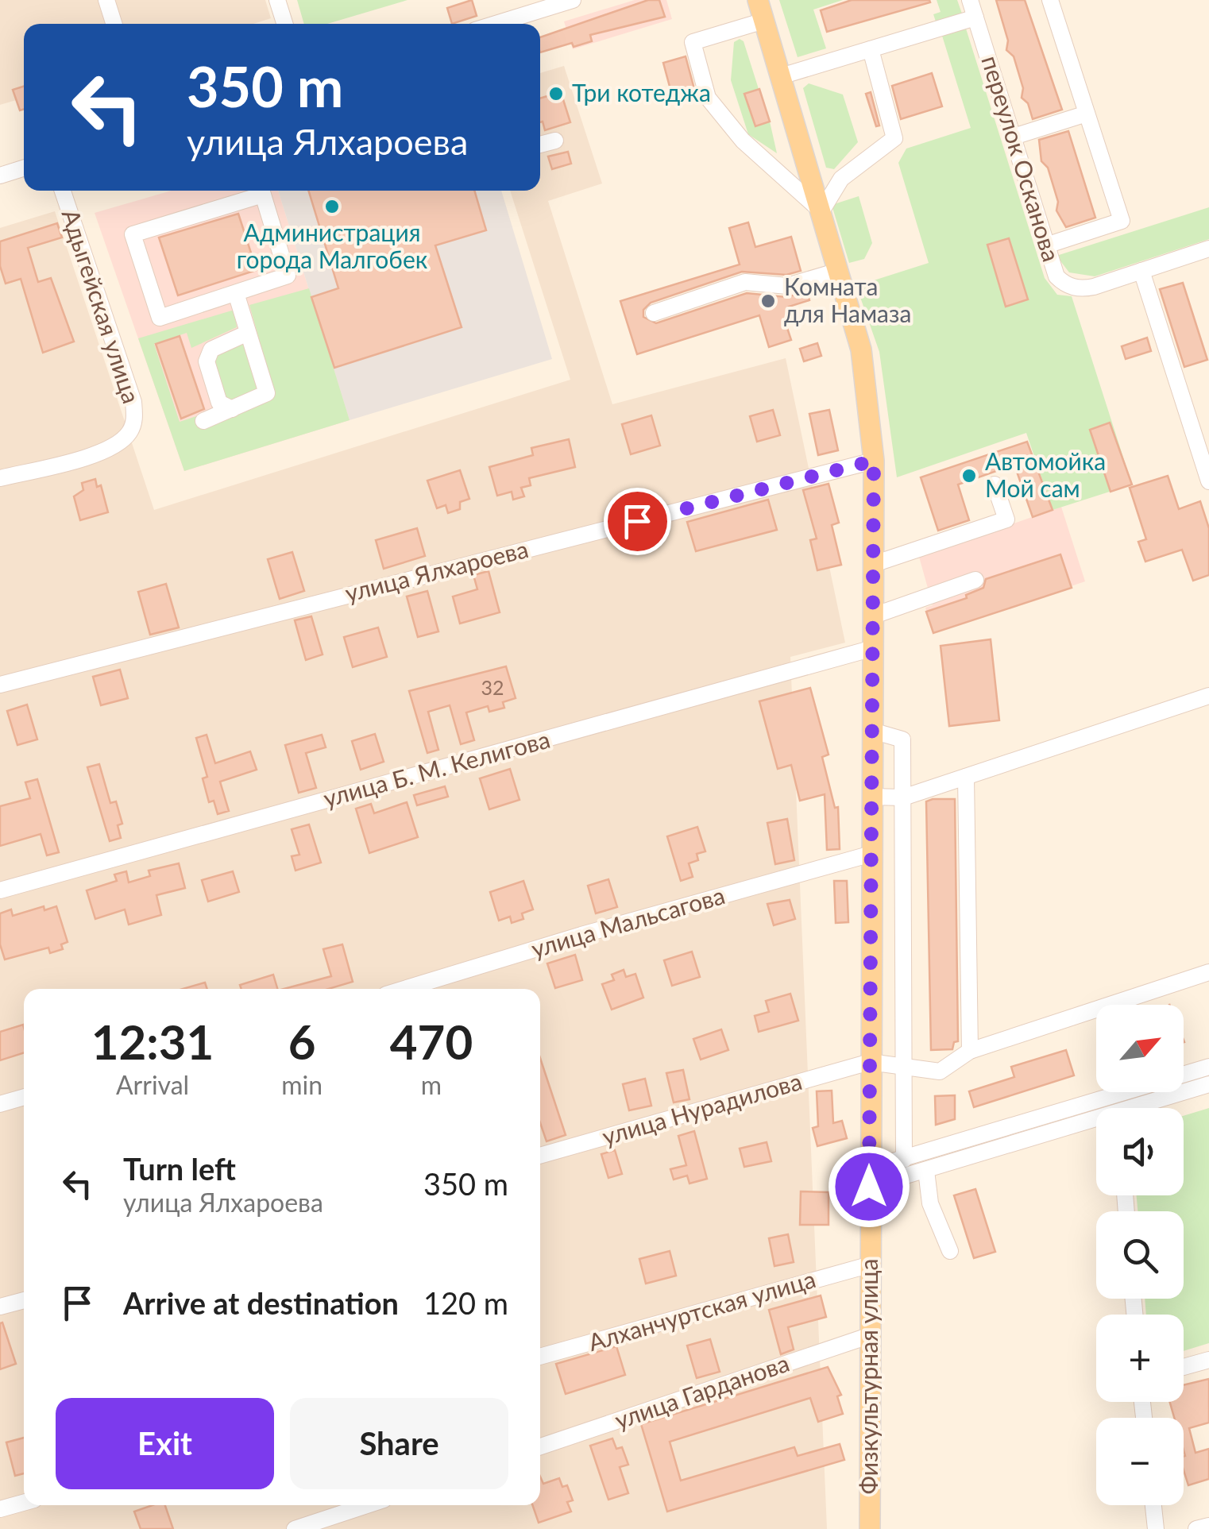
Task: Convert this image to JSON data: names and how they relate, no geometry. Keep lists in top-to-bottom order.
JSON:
{
  "streets": {
    "main road": ["Физкультурная улица"],
    "street": [
      "переулок Осканова",
      "Адыгейская улица",
      "улица Ялхароева",
      "улица Б. М. Келигова",
      "улица Мальсагова",
      "улица Нурадилова",
      "Алханчуртская улица",
      "улица Гарданова"
    ]
  },
  "crossings": [
    ["улица Ялхароева", "Физкультурная улица"],
    ["улица Б. М. Келигова", "Физкультурная улица"],
    ["улица Мальсагова", "Физкультурная улица"],
    ["улица Нурадилова", "Физкультурная улица"],
    ["Алханчуртская улица", "Физкультурная улица"],
    ["Физкультурная улица", "улица Гарданова"]
  ],
  "places": [
    "Три котеджа",
    "Администрация города Малгобек",
    "Комната для Намаза",
    "Автомойка Мой сам"
  ],
  "house_numbers": ["32"],
  "north": "top right",
  "page": {
    "turn": ["350 m", "улица Ялхароева"],
    "eta": [
      "12:31",
      "Arrival",
      "6",
      "min",
      "470",
      "m"
    ],
    "map_buttons": ["+", "−"],
    "list": [
      {
        "name": "Turn left",
        "note": "улица Ялхароева",
        "value": "350 m"
      },
      {
        "name": "Arrive at destination",
        "value": "120 m"
      }
    ],
    "buttons": ["Exit", "Share"]
  }
}
